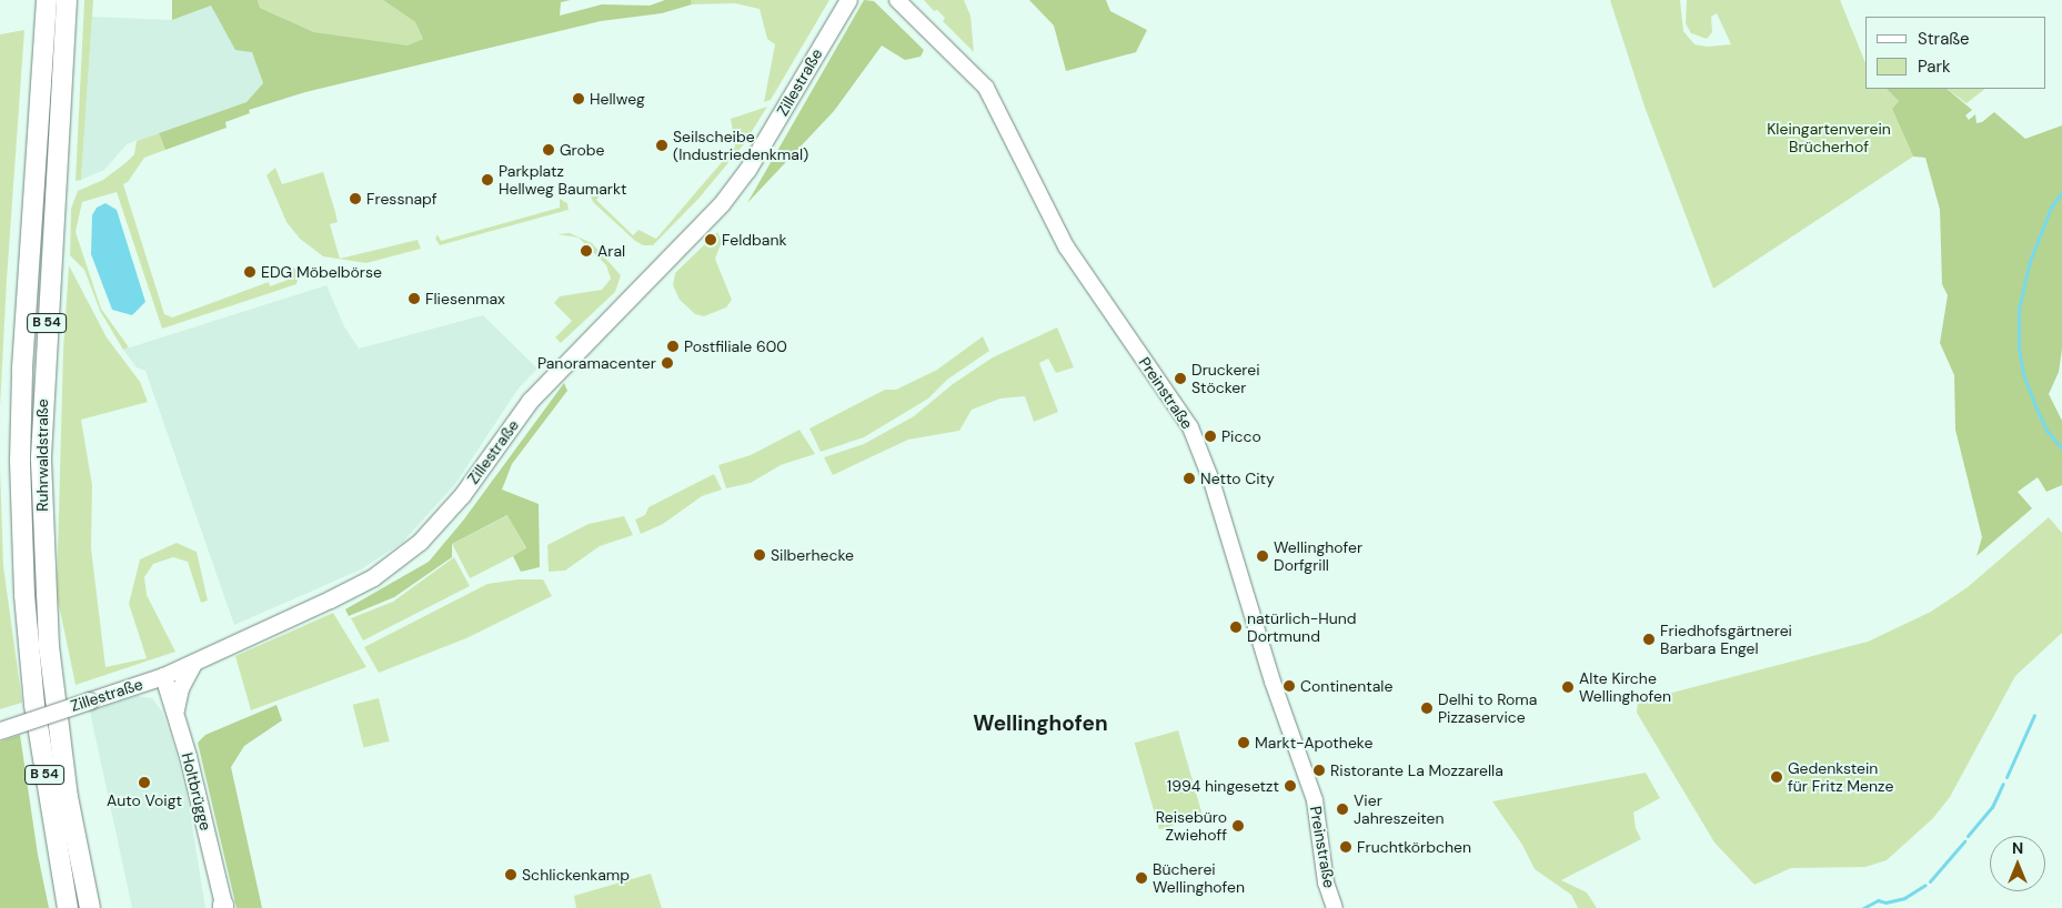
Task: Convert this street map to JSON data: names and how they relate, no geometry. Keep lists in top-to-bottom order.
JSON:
{
  "streets": {
    "highway": ["B 54", "Ruhrwaldstraße"],
    "main road": ["Zillestraße", "Holtbrügge"],
    "street": ["Preinstraße"]
  },
  "crossings": [
    ["Zillestraße", "Holtbrügge"]
  ],
  "districts": ["Wellinghofen"],
  "parks": ["Kleingartenverein Brücherhof"],
  "places": [
    "Hellweg",
    "Seilscheibe (Industriedenkmal)",
    "Grobe",
    "Parkplatz Hellweg Baumarkt",
    "Fressnapf",
    "Feldbank",
    "Aral",
    "EDG Möbelbörse",
    "Fliesenmax",
    "Postfiliale 600",
    "Panoramacenter",
    "Druckerei Stöcker",
    "Picco",
    "Netto City",
    "Silberhecke",
    "Wellinghofer Dorfgrill",
    "natürlich-Hund Dortmund",
    "Friedhofsgärtnerei Barbara Engel",
    "Continentale",
    "Alte Kirche Wellinghofen",
    "Delhi to Roma Pizzaservice",
    "Markt-Apotheke",
    "Ristorante La Mozzarella",
    "Gedenkstein für Fritz Menze",
    "Auto Voigt",
    "1994 hingesetzt",
    "Vier Jahreszeiten",
    "Reisebüro Zwiehoff",
    "Fruchtkörbchen",
    "Schlickenkamp",
    "Bücherei Wellinghofen"
  ],
  "legend": ["Straße", "Park"],
  "north": "top"
}
